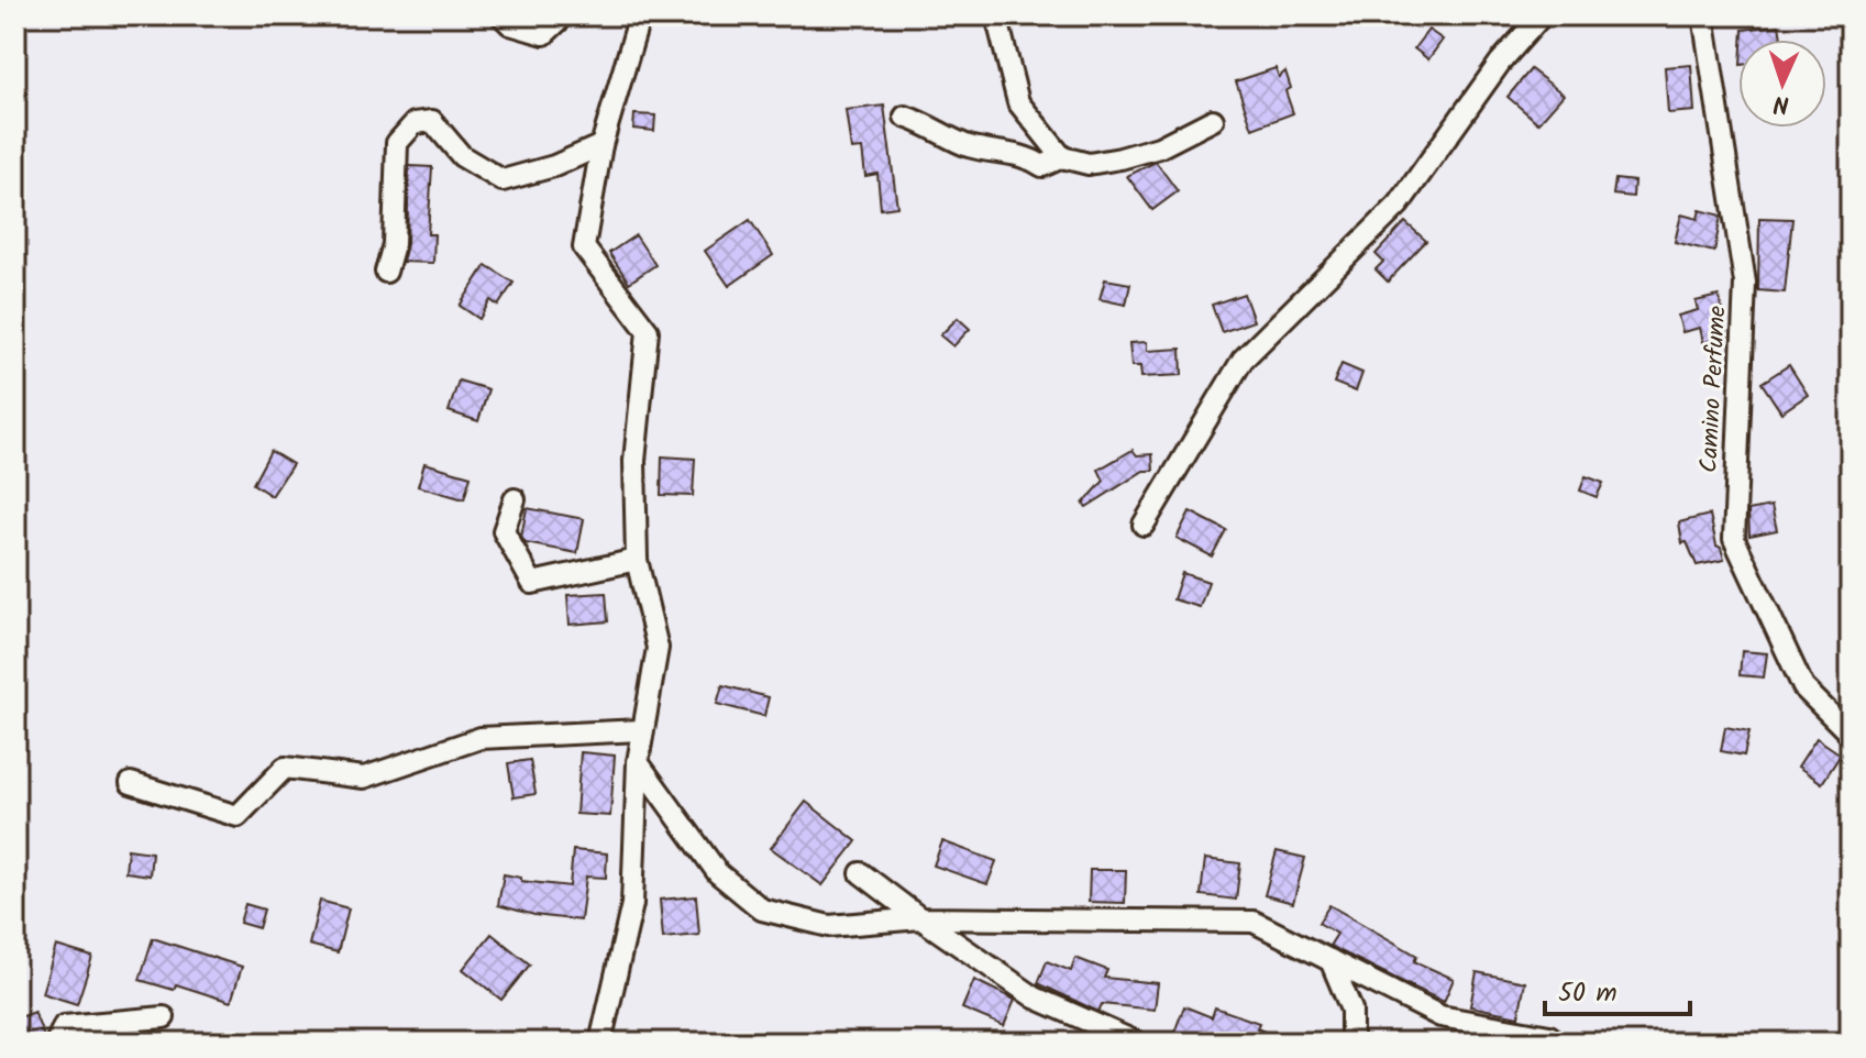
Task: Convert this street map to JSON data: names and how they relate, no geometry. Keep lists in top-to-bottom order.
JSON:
{
  "streets": {
    "street": ["Camino Perfume"]
  },
  "scale_bar": "50 m",
  "north": "bottom"
}
